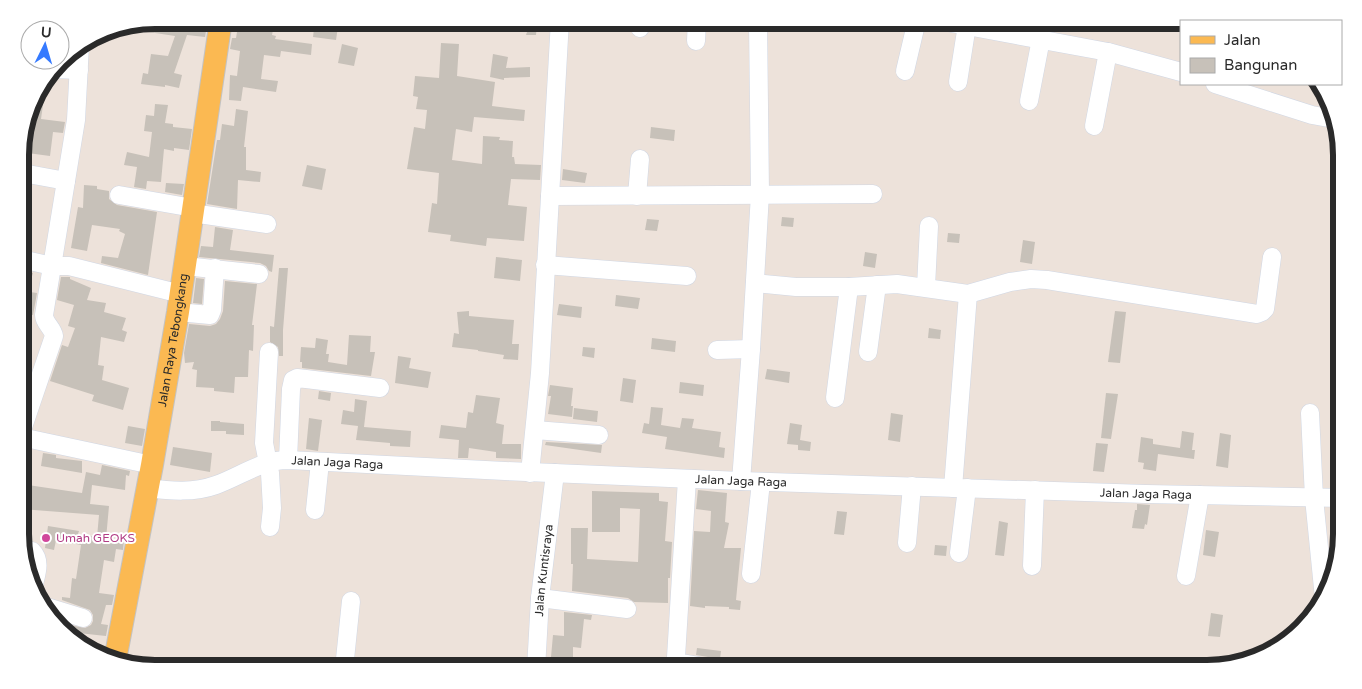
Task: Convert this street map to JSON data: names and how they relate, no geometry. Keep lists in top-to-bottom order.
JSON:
{
  "streets": {
    "main road": ["Jalan Raya Tebongkang"],
    "street": ["Jalan Jaga Raga", "Jalan Kuntisraya"]
  },
  "crossings": [
    ["Jalan Raya Tebongkang", "Jalan Jaga Raga"],
    ["Jalan Jaga Raga", "Jalan Kuntisraya"]
  ],
  "places": ["Umah GEOKS"],
  "legend": ["Jalan", "Bangunan"],
  "north": "top"
}
